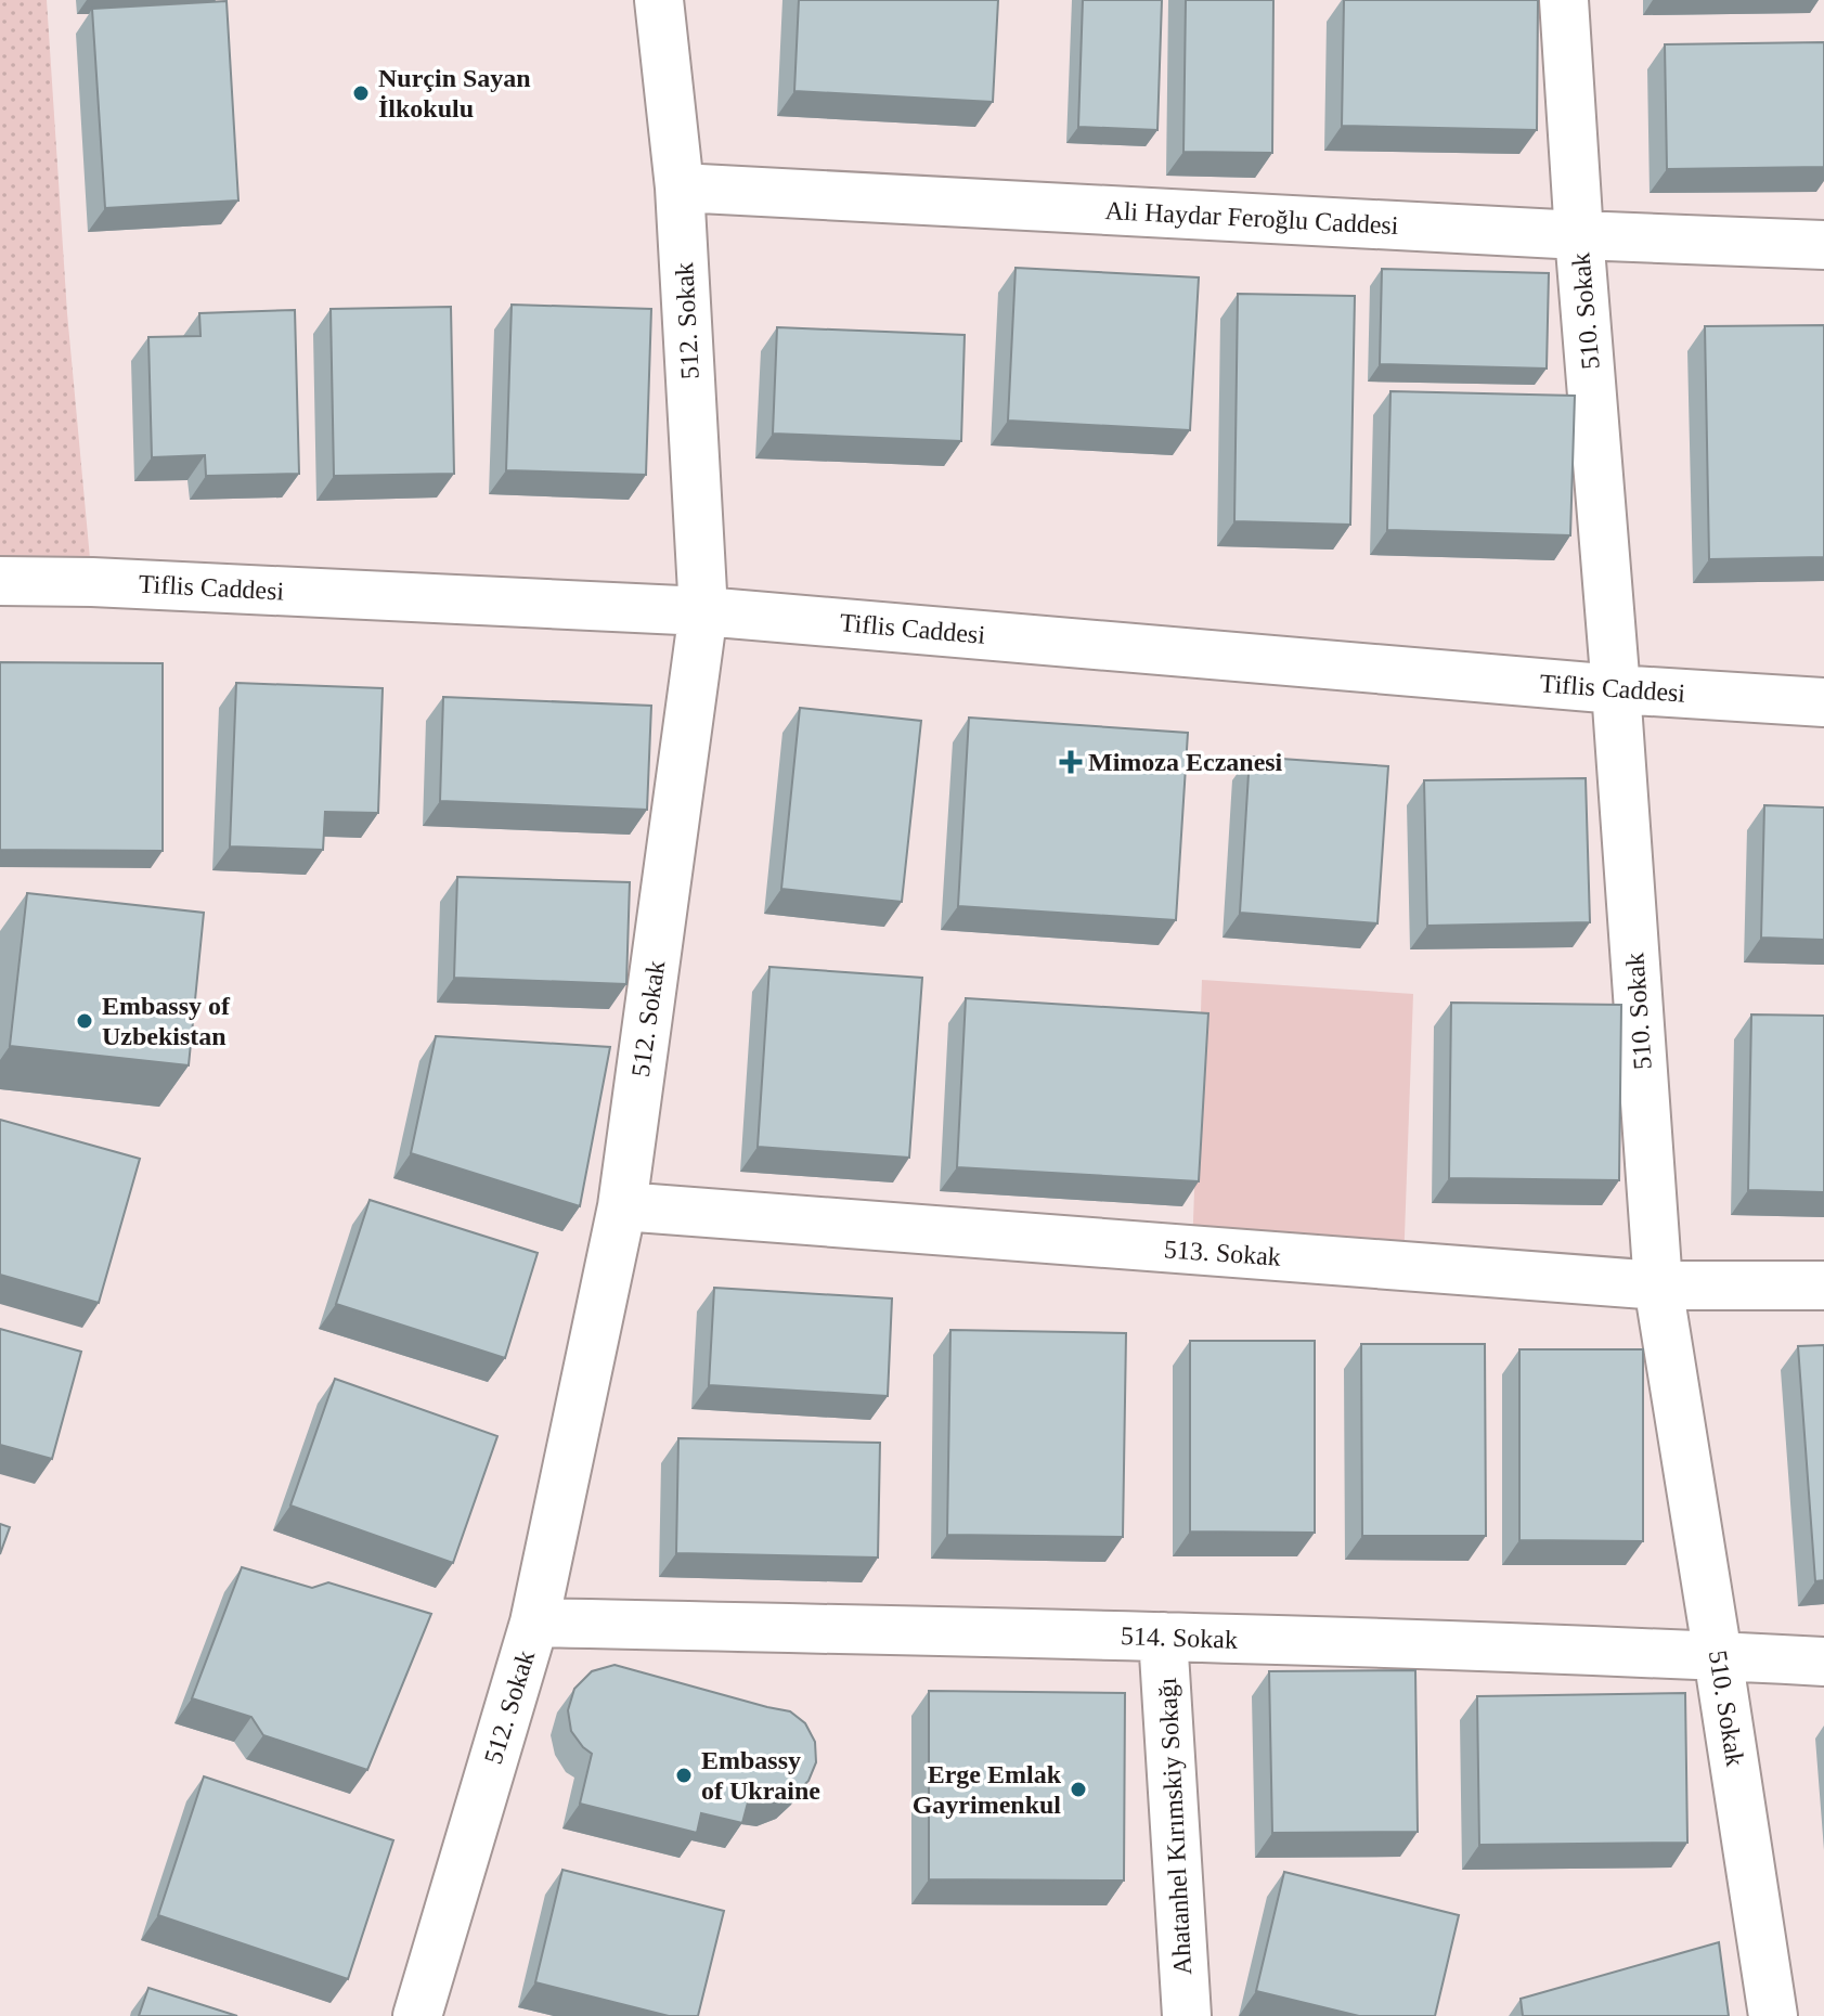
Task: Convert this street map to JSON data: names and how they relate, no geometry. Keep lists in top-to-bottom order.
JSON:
{
  "streets": {
    "street": [
      "Ali Haydar Feroğlu Caddesi",
      "510. Sokak",
      "512. Sokak",
      "Tiflis Caddesi",
      "513. Sokak",
      "514. Sokak",
      "Ahatanhel Kırımskiy Sokağı"
    ]
  },
  "crossings": [
    ["Ali Haydar Feroğlu Caddesi", "510. Sokak"],
    ["Ali Haydar Feroğlu Caddesi", "512. Sokak"],
    ["510. Sokak", "Tiflis Caddesi"],
    ["510. Sokak", "513. Sokak"],
    ["510. Sokak", "514. Sokak"],
    ["512. Sokak", "Tiflis Caddesi"],
    ["512. Sokak", "513. Sokak"],
    ["512. Sokak", "514. Sokak"],
    ["514. Sokak", "Ahatanhel Kırımskiy Sokağı"]
  ],
  "places": {
    "other": [
      "Nurçin Sayan İlkokulu",
      "Embassy of Uzbekistan",
      "Embassy of Ukraine",
      "Erge Emlak Gayrimenkul"
    ],
    "health": ["Mimoza Eczanesi"]
  }
}
